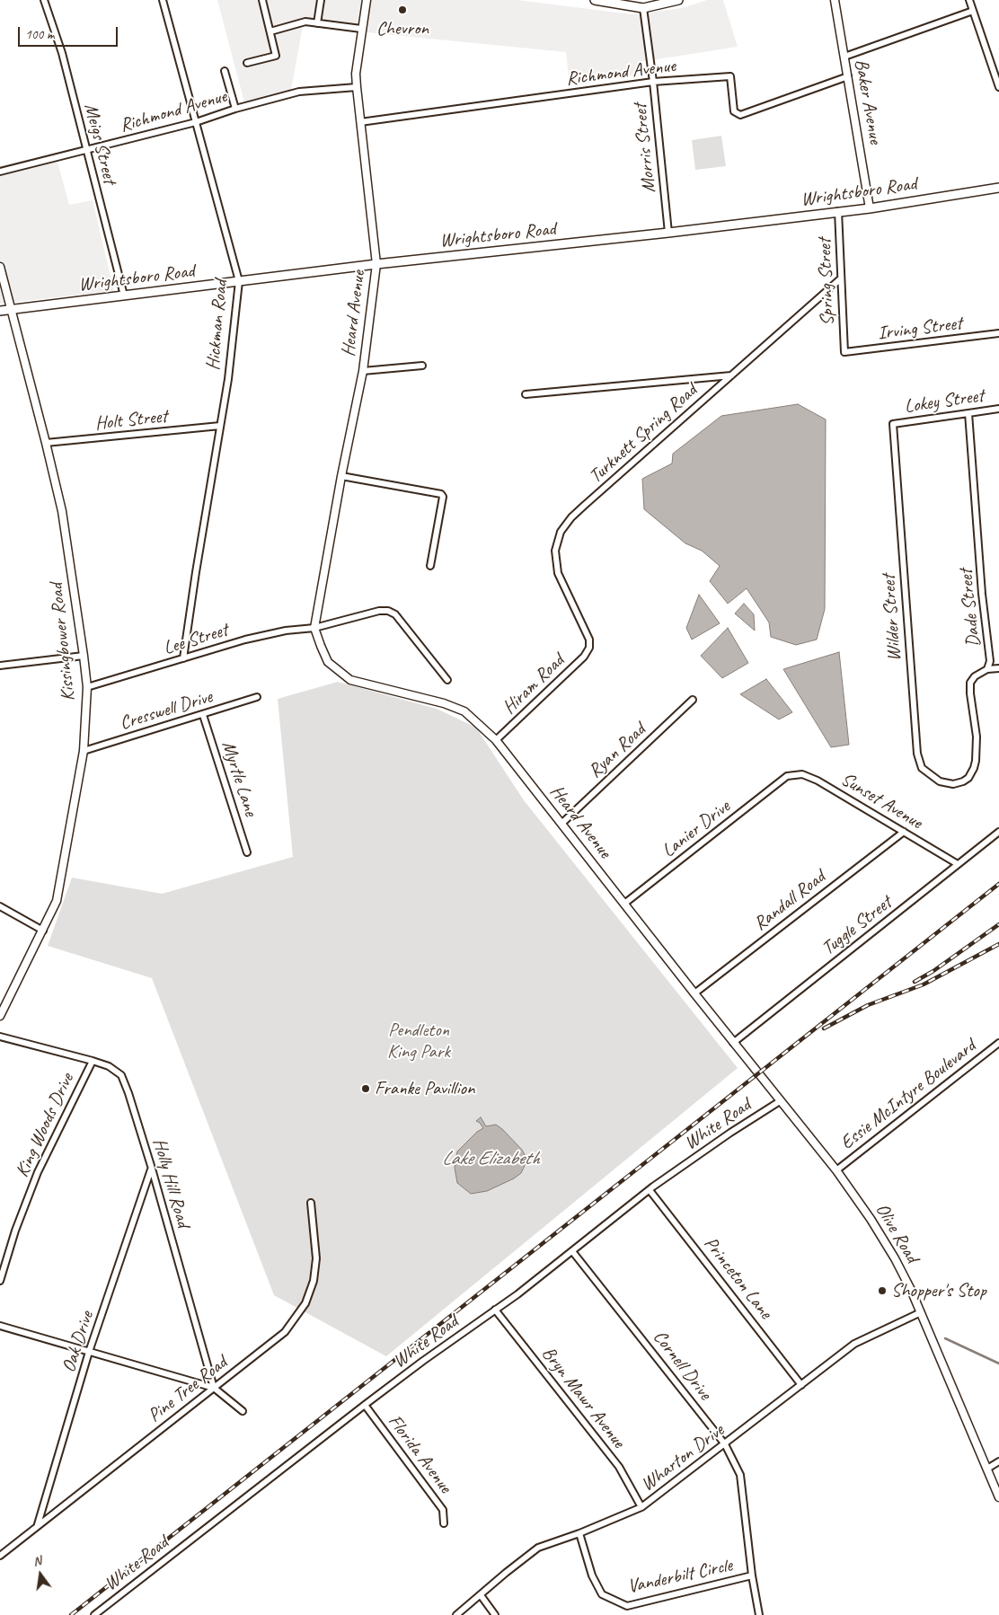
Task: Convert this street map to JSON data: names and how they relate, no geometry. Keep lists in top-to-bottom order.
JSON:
{
  "streets": {
    "main road": ["Wrightsboro Road"],
    "street": [
      "Richmond Avenue",
      "Baker Avenue",
      "Meigs Street",
      "Morris Street",
      "Spring Street",
      "Heard Avenue",
      "Hickman Road",
      "Irving Street",
      "Lokey Street",
      "Holt Street",
      "Turknett Spring Road",
      "Dade Street",
      "Wilder Street",
      "Lee Street",
      "Kissingbower Road",
      "Hiram Road",
      "Cresswell Drive",
      "Ryan Road",
      "Myrtle Lane",
      "Sunset Avenue",
      "Lanier Drive",
      "Randall Road",
      "Tuggle Street",
      "Essie McIntyre Boulevard",
      "White Road",
      "King Woods Drive",
      "Holly Hill Road",
      "Olive Road",
      "Princeton Lane",
      "Oak Drive",
      "Cornell Drive",
      "Pine Tree Road",
      "Bryn Mawr Avenue",
      "Florida Avenue",
      "Wharton Drive",
      "Vanderbilt Circle"
    ]
  },
  "crossings": [
    ["Richmond Avenue", "Baker Avenue"],
    ["Richmond Avenue", "Meigs Street"],
    ["Richmond Avenue", "Morris Street"],
    ["Richmond Avenue", "Heard Avenue"],
    ["Richmond Avenue", "Hickman Road"],
    ["Baker Avenue", "Wrightsboro Road"],
    ["Meigs Street", "Wrightsboro Road"],
    ["Morris Street", "Wrightsboro Road"],
    ["Wrightsboro Road", "Spring Street"],
    ["Wrightsboro Road", "Heard Avenue"],
    ["Wrightsboro Road", "Hickman Road"],
    ["Wrightsboro Road", "Kissingbower Road"],
    ["Spring Street", "Irving Street"],
    ["Spring Street", "Turknett Spring Road"],
    ["Heard Avenue", "Lee Street"],
    ["Heard Avenue", "Hiram Road"],
    ["Heard Avenue", "Ryan Road"],
    ["Heard Avenue", "Lanier Drive"],
    ["Heard Avenue", "Randall Road"],
    ["Heard Avenue", "Tuggle Street"],
    ["Heard Avenue", "White Road"],
    ["Heard Avenue", "Olive Road"],
    ["Hickman Road", "Holt Street"],
    ["Hickman Road", "Lee Street"],
    ["Lokey Street", "Dade Street"],
    ["Lokey Street", "Wilder Street"],
    ["Holt Street", "Kissingbower Road"],
    ["Turknett Spring Road", "Hiram Road"],
    ["Dade Street", "Wilder Street"],
    ["Lee Street", "Kissingbower Road"],
    ["Kissingbower Road", "Cresswell Drive"],
    ["Cresswell Drive", "Myrtle Lane"],
    ["Sunset Avenue", "Lanier Drive"],
    ["Sunset Avenue", "Randall Road"],
    ["Sunset Avenue", "Tuggle Street"],
    ["Essie McIntyre Boulevard", "Olive Road"],
    ["White Road", "Olive Road"],
    ["White Road", "Princeton Lane"],
    ["White Road", "Cornell Drive"],
    ["White Road", "Bryn Mawr Avenue"],
    ["White Road", "Florida Avenue"],
    ["King Woods Drive", "Holly Hill Road"],
    ["Holly Hill Road", "Oak Drive"],
    ["Holly Hill Road", "Pine Tree Road"],
    ["Olive Road", "Wharton Drive"],
    ["Princeton Lane", "Wharton Drive"],
    ["Oak Drive", "Pine Tree Road"],
    ["Cornell Drive", "Wharton Drive"],
    ["Cornell Drive", "Vanderbilt Circle"],
    ["Bryn Mawr Avenue", "Wharton Drive"],
    ["Wharton Drive", "Vanderbilt Circle"]
  ],
  "water": ["Lake Elizabeth"],
  "parks": ["Pendleton King Park"],
  "places": ["Chevron", "Franke Pavillion", "Shopper's Stop"],
  "scale_bar": "100 m",
  "north": "top"
}
